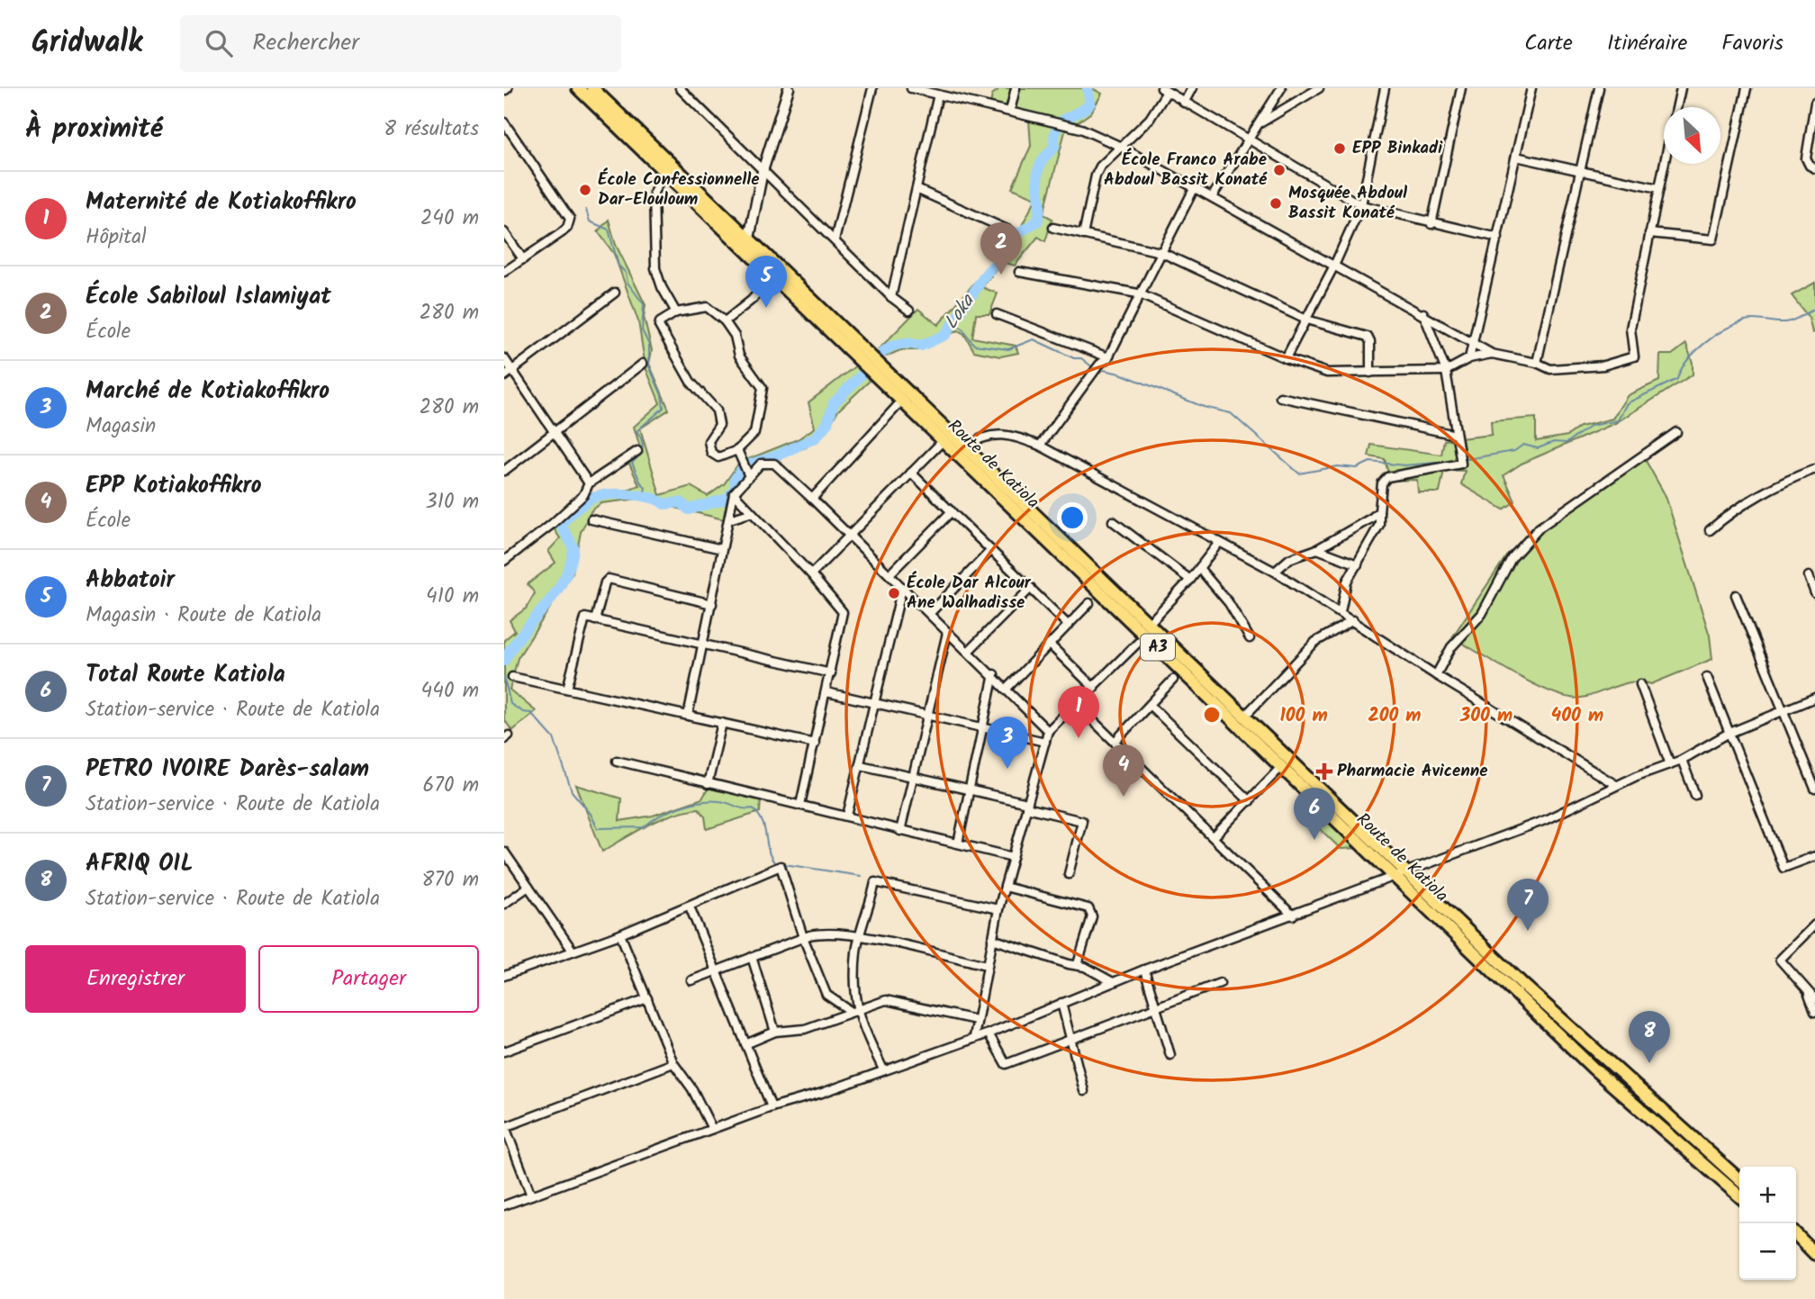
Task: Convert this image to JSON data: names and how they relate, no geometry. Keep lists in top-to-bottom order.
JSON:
{
  "streets": {
    "highway": ["Route de Katiola", "A3"]
  },
  "water": ["Loka"],
  "places": {
    "other": [
      "EPP Binkadi",
      "École Franco Arabe Abdoul Bassit Konaté",
      "École Confessionnelle Dar-Elouloum",
      "Mosquée Abdoul Bassit Konaté",
      "École Dar Alcour Ane Walhadisse"
    ],
    "health": ["Pharmacie Avicenne"]
  },
  "north": "bottom right",
  "page": {
    "header": "Gridwalk",
    "search": "Rechercher",
    "nav": ["Carte", "Itinéraire", "Favoris"],
    "heading": ["À proximité", "8 résultats"],
    "list": [
      {
        "mark": "1",
        "name": "Maternité de Kotiakoffikro",
        "note": "Hôpital",
        "value": "240 m"
      },
      {
        "mark": "2",
        "name": "École Sabiloul Islamiyat",
        "note": "École",
        "value": "280 m"
      },
      {
        "mark": "3",
        "name": "Marché de Kotiakoffikro",
        "note": "Magasin",
        "value": "280 m"
      },
      {
        "mark": "4",
        "name": "EPP Kotiakoffikro",
        "note": "École",
        "value": "310 m"
      },
      {
        "mark": "5",
        "name": "Abbatoir",
        "note": "Magasin · Route de Katiola",
        "value": "410 m"
      },
      {
        "mark": "6",
        "name": "Total Route Katiola",
        "note": "Station-service · Route de Katiola",
        "value": "440 m"
      },
      {
        "mark": "7",
        "name": "PETRO IVOIRE Darès-salam",
        "note": "Station-service · Route de Katiola",
        "value": "670 m"
      },
      {
        "mark": "8",
        "name": "AFRIQ OIL",
        "note": "Station-service · Route de Katiola",
        "value": "870 m"
      }
    ],
    "pins": [
      "2",
      "5",
      "1",
      "3",
      "4",
      "6",
      "7",
      "8"
    ],
    "buttons": ["Enregistrer", "Partager"],
    "map_buttons": ["+", "−"]
  },
  "rings": [
    "100 m",
    "200 m",
    "300 m",
    "400 m"
  ]
}
